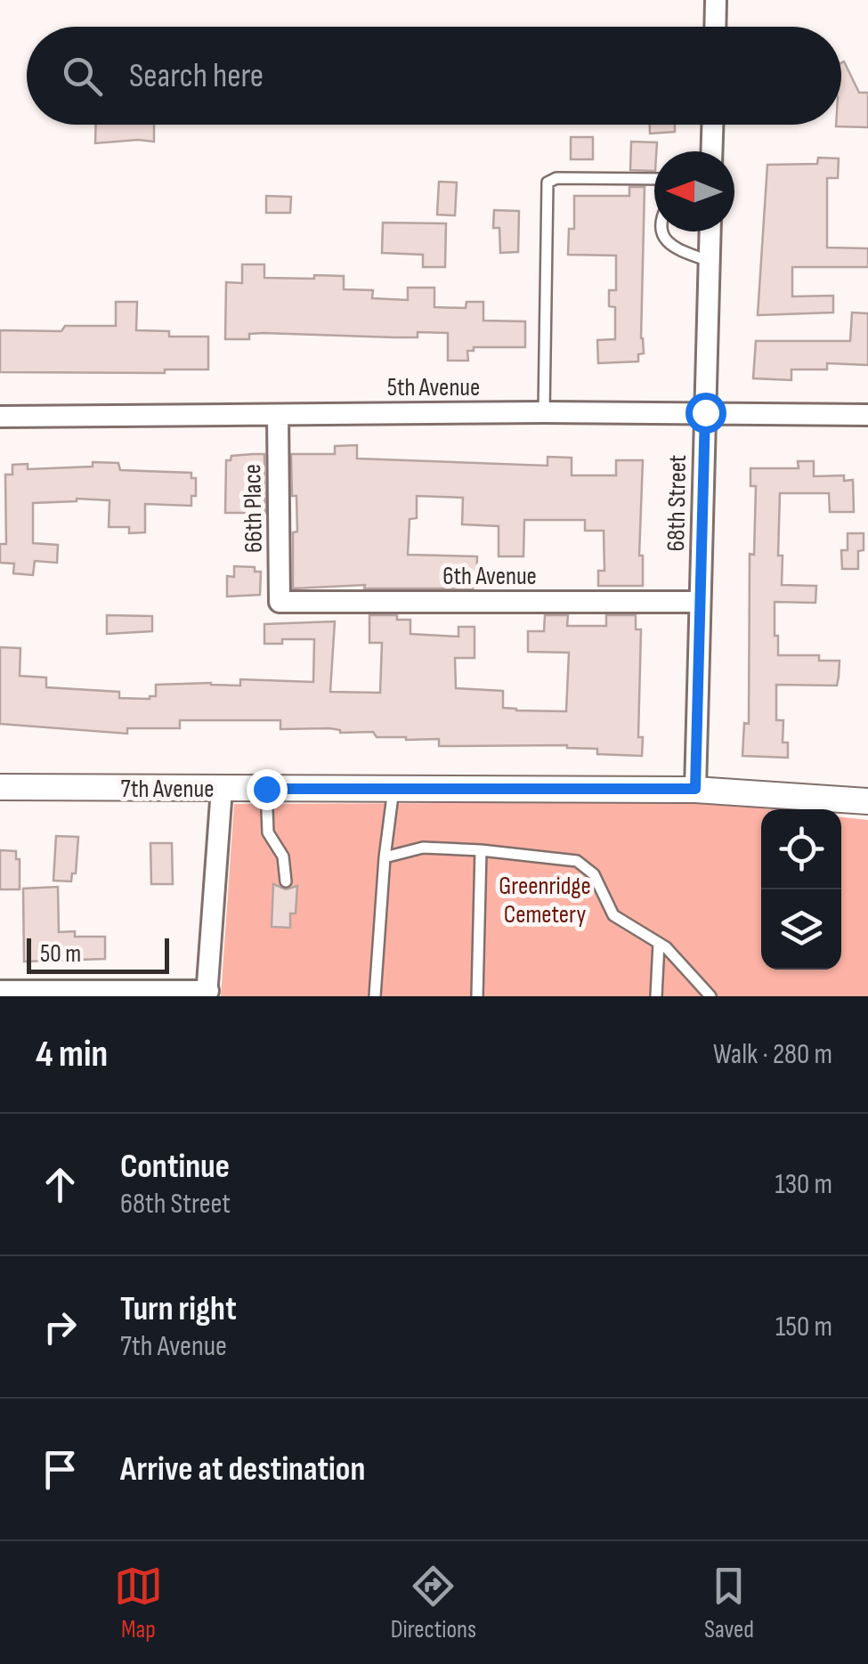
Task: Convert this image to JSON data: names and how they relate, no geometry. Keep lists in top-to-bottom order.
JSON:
{
  "streets": {
    "street": [
      "5th Avenue",
      "68th Street",
      "66th Place",
      "6th Avenue",
      "7th Avenue"
    ]
  },
  "crossings": [
    ["5th Avenue", "68th Street"],
    ["5th Avenue", "66th Place"],
    ["68th Street", "6th Avenue"],
    ["68th Street", "7th Avenue"],
    ["66th Place", "6th Avenue"]
  ],
  "parks": ["Greenridge Cemetery"],
  "scale_bar": "50 m",
  "north": "left",
  "page": {
    "search": "Search here",
    "scale": "50 m",
    "heading": ["4 min", "Walk · 280 m"],
    "list": [
      ["Continue", "68th Street", "130 m"],
      ["Turn right", "7th Avenue", "150 m"],
      "Arrive at destination"
    ],
    "nav": ["Map", "Directions", "Saved"]
  }
}
